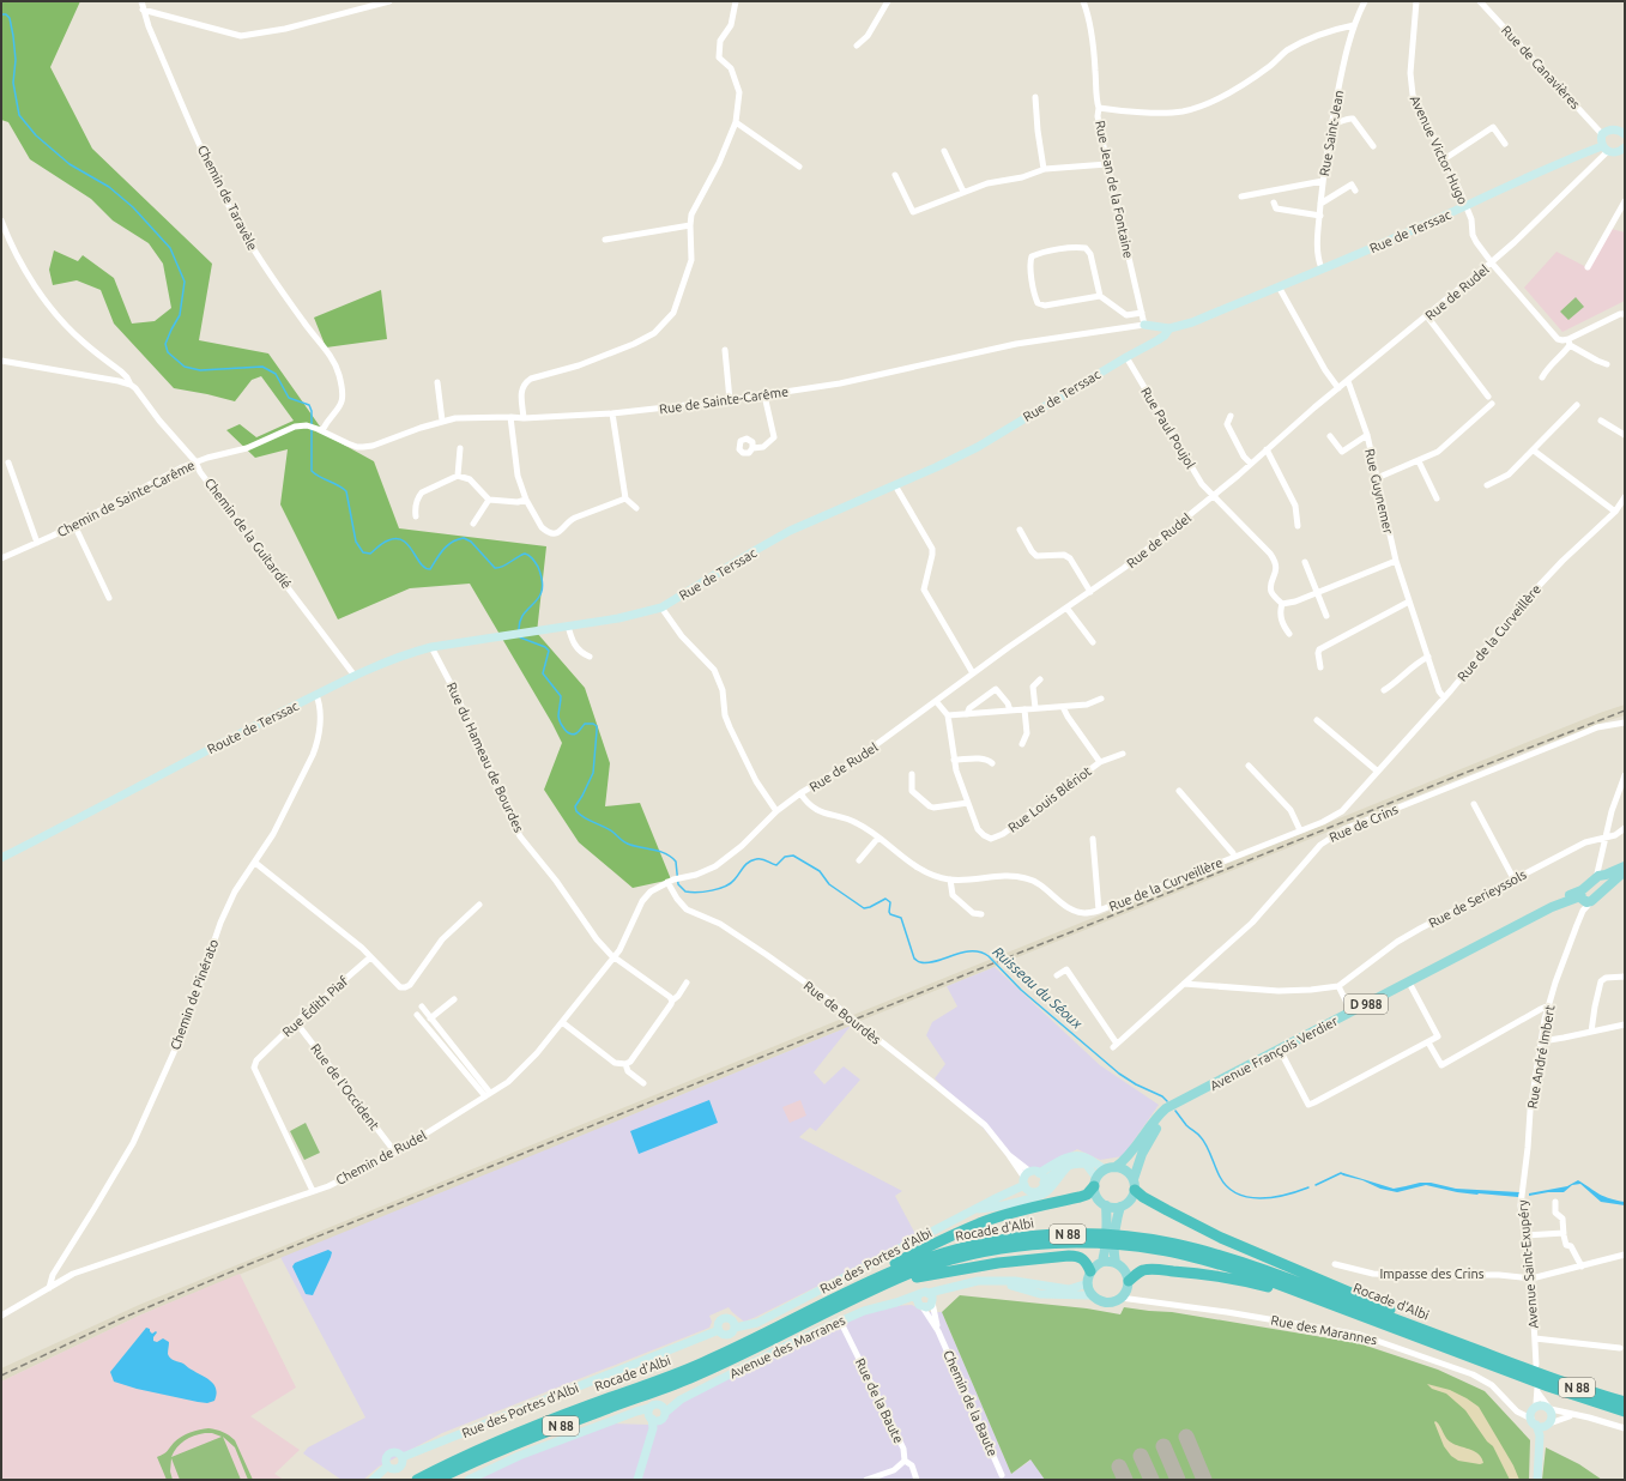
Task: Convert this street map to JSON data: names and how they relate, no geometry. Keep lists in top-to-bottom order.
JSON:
{
  "streets": {
    "highway": ["Rocade d'Albi", "N 88"],
    "main road": ["D 988", "Avenue François Verdier"],
    "street": [
      "Rue de Canavières",
      "Rue Saint-Jean",
      "Avenue Victor Hugo",
      "Rue Jean de la Fontaine",
      "Chemin de Taravèle",
      "Rue de Terssac",
      "Rue de Rudel",
      "Rue de Sainte-Carême",
      "Rue Paul Poujol",
      "Rue Guynemer",
      "Chemin de Sainte-Carême",
      "Chemin de la Guitardié",
      "Rue de la Curveillère",
      "Route de Terssac",
      "Rue du Hameau de Bourdes",
      "Rue Louis Blériot",
      "Rue de Crins",
      "Rue de Serieyssols",
      "Chemin de Pinérato",
      "Rue Édith Piaf",
      "Rue de Bourdès",
      "Rue André Imbert",
      "Rue de l'Occident",
      "Chemin de Rudel",
      "Rue des Portes d'Albi",
      "Avenue Saint-Exupéry",
      "Impasse des Crins",
      "Rue des Marannes",
      "Avenue des Marranes",
      "Rue de la Baute",
      "Chemin de la Baute"
    ]
  },
  "crossings": [
    ["Rue Saint-Jean", "Rue Jean de la Fontaine"],
    ["Rue Saint-Jean", "Rue de Terssac"],
    ["Avenue Victor Hugo", "Rue de Terssac"],
    ["Avenue Victor Hugo", "Rue de Rudel"],
    ["Rue Jean de la Fontaine", "Rue de Terssac"],
    ["Rue Jean de la Fontaine", "Rue de Sainte-Carême"],
    ["Chemin de Taravèle", "Rue de Sainte-Carême"],
    ["Rue de Terssac", "Rue de Rudel"],
    ["Rue de Terssac", "Rue Paul Poujol"],
    ["Rue de Terssac", "Route de Terssac"],
    ["Rue de Rudel", "Rue Paul Poujol"],
    ["Rue de Rudel", "Rue Guynemer"],
    ["Rue de Rudel", "Rue de Bourdès"],
    ["Rue de Rudel", "Chemin de Rudel"],
    ["Rue de Sainte-Carême", "Chemin de Sainte-Carême"],
    ["Rue Guynemer", "Rue de la Curveillère"],
    ["Chemin de Sainte-Carême", "Chemin de la Guitardié"],
    ["Chemin de la Guitardié", "Route de Terssac"],
    ["Route de Terssac", "Rue du Hameau de Bourdes"],
    ["Route de Terssac", "Chemin de Pinérato"],
    ["Rue du Hameau de Bourdes", "Chemin de Rudel"],
    ["Rue de Crins", "Rue de Serieyssols"],
    ["Chemin de Pinérato", "Chemin de Rudel"],
    ["Rue Édith Piaf", "Rue de l'Occident"],
    ["Rue Édith Piaf", "Chemin de Rudel"],
    ["Rue de Bourdès", "Chemin de Rudel"],
    ["Rue de Bourdès", "Rue des Portes d'Albi"],
    ["Avenue François Verdier", "Rue André Imbert"],
    ["Rue André Imbert", "Avenue Saint-Exupéry"],
    ["Rue de l'Occident", "Chemin de Rudel"],
    ["Avenue Saint-Exupéry", "Impasse des Crins"],
    ["Rue des Marannes", "Avenue des Marranes"],
    ["Avenue des Marranes", "Rue de la Baute"],
    ["Avenue des Marranes", "Chemin de la Baute"]
  ],
  "water": ["Ruisseau du Séoux"]
}
